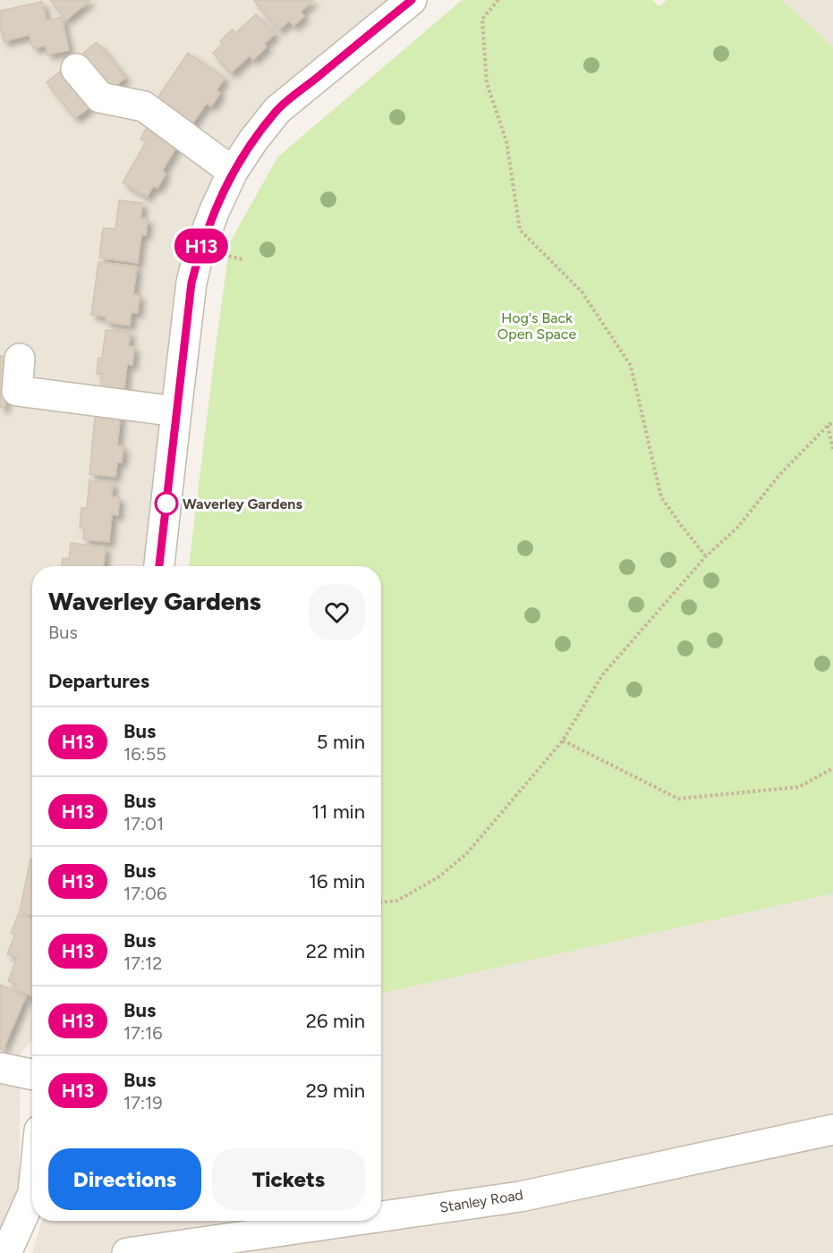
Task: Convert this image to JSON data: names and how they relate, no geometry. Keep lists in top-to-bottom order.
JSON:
{
  "streets": {
    "street": ["Stanley Road"]
  },
  "parks": ["Hog's Back Open Space"],
  "places": ["Waverley Gardens"],
  "lines": ["bus line H13"],
  "page": {
    "on_map": "H13",
    "heading": [
      ["Waverley Gardens", "Bus"],
      "Departures"
    ],
    "list": [
      {
        "mark": "H13",
        "name": "Bus",
        "note": "16:55",
        "value": "5 min"
      },
      {
        "mark": "H13",
        "name": "Bus",
        "note": "17:01",
        "value": "11 min"
      },
      {
        "mark": "H13",
        "name": "Bus",
        "note": "17:06",
        "value": "16 min"
      },
      {
        "mark": "H13",
        "name": "Bus",
        "note": "17:12",
        "value": "22 min"
      },
      {
        "mark": "H13",
        "name": "Bus",
        "note": "17:16",
        "value": "26 min"
      },
      {
        "mark": "H13",
        "name": "Bus",
        "note": "17:19",
        "value": "29 min"
      }
    ],
    "buttons": ["Directions", "Tickets"]
  }
}
